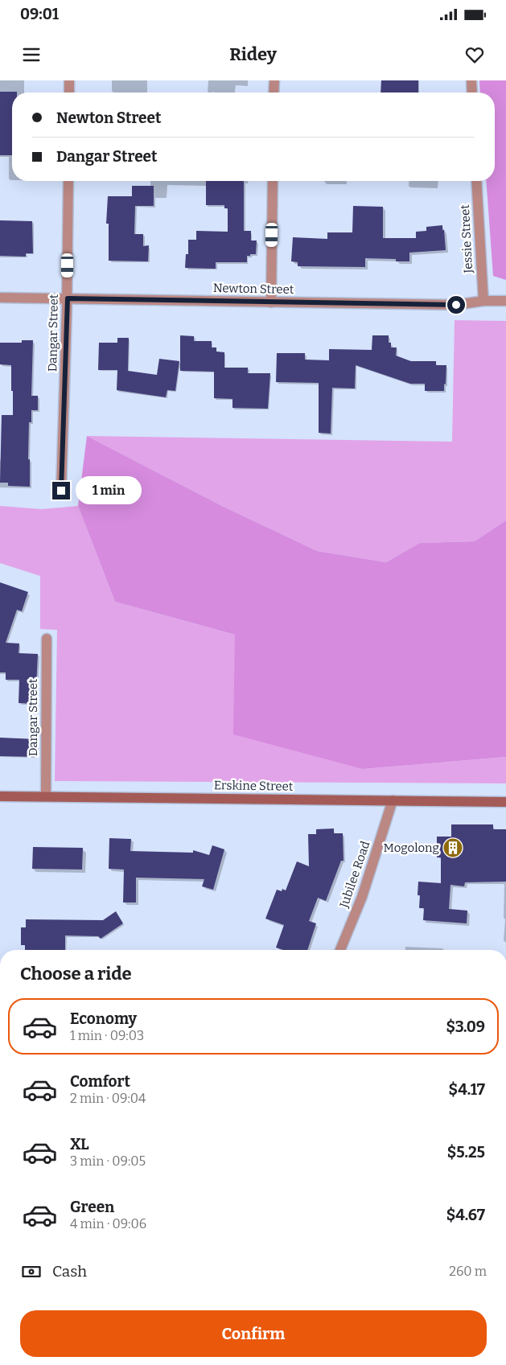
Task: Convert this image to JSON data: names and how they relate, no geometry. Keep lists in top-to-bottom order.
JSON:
{
  "streets": {
    "street": [
      "Jessie Street",
      "Newton Street",
      "Dangar Street",
      "Erskine Street",
      "Jubilee Road"
    ]
  },
  "crossings": [
    ["Jessie Street", "Newton Street"],
    ["Newton Street", "Dangar Street"],
    ["Dangar Street", "Erskine Street"],
    ["Erskine Street", "Jubilee Road"]
  ],
  "places": {
    "building": ["Mogolong"]
  },
  "page": {
    "status": "09:01",
    "header": "Ridey",
    "banner": ["Newton Street", "Dangar Street"],
    "bubble": "1 min",
    "heading": "Choose a ride",
    "list": [
      {
        "name": "Economy",
        "note": "1 min · 09:03",
        "value": "$3.09"
      },
      {
        "name": "Comfort",
        "note": "2 min · 09:04",
        "value": "$4.17"
      },
      {
        "name": "XL",
        "note": "3 min · 09:05",
        "value": "$5.25"
      },
      {
        "name": "Green",
        "note": "4 min · 09:06",
        "value": "$4.67"
      }
    ],
    "pay": ["Cash", "260 m"],
    "buttons": "Confirm"
  }
}
